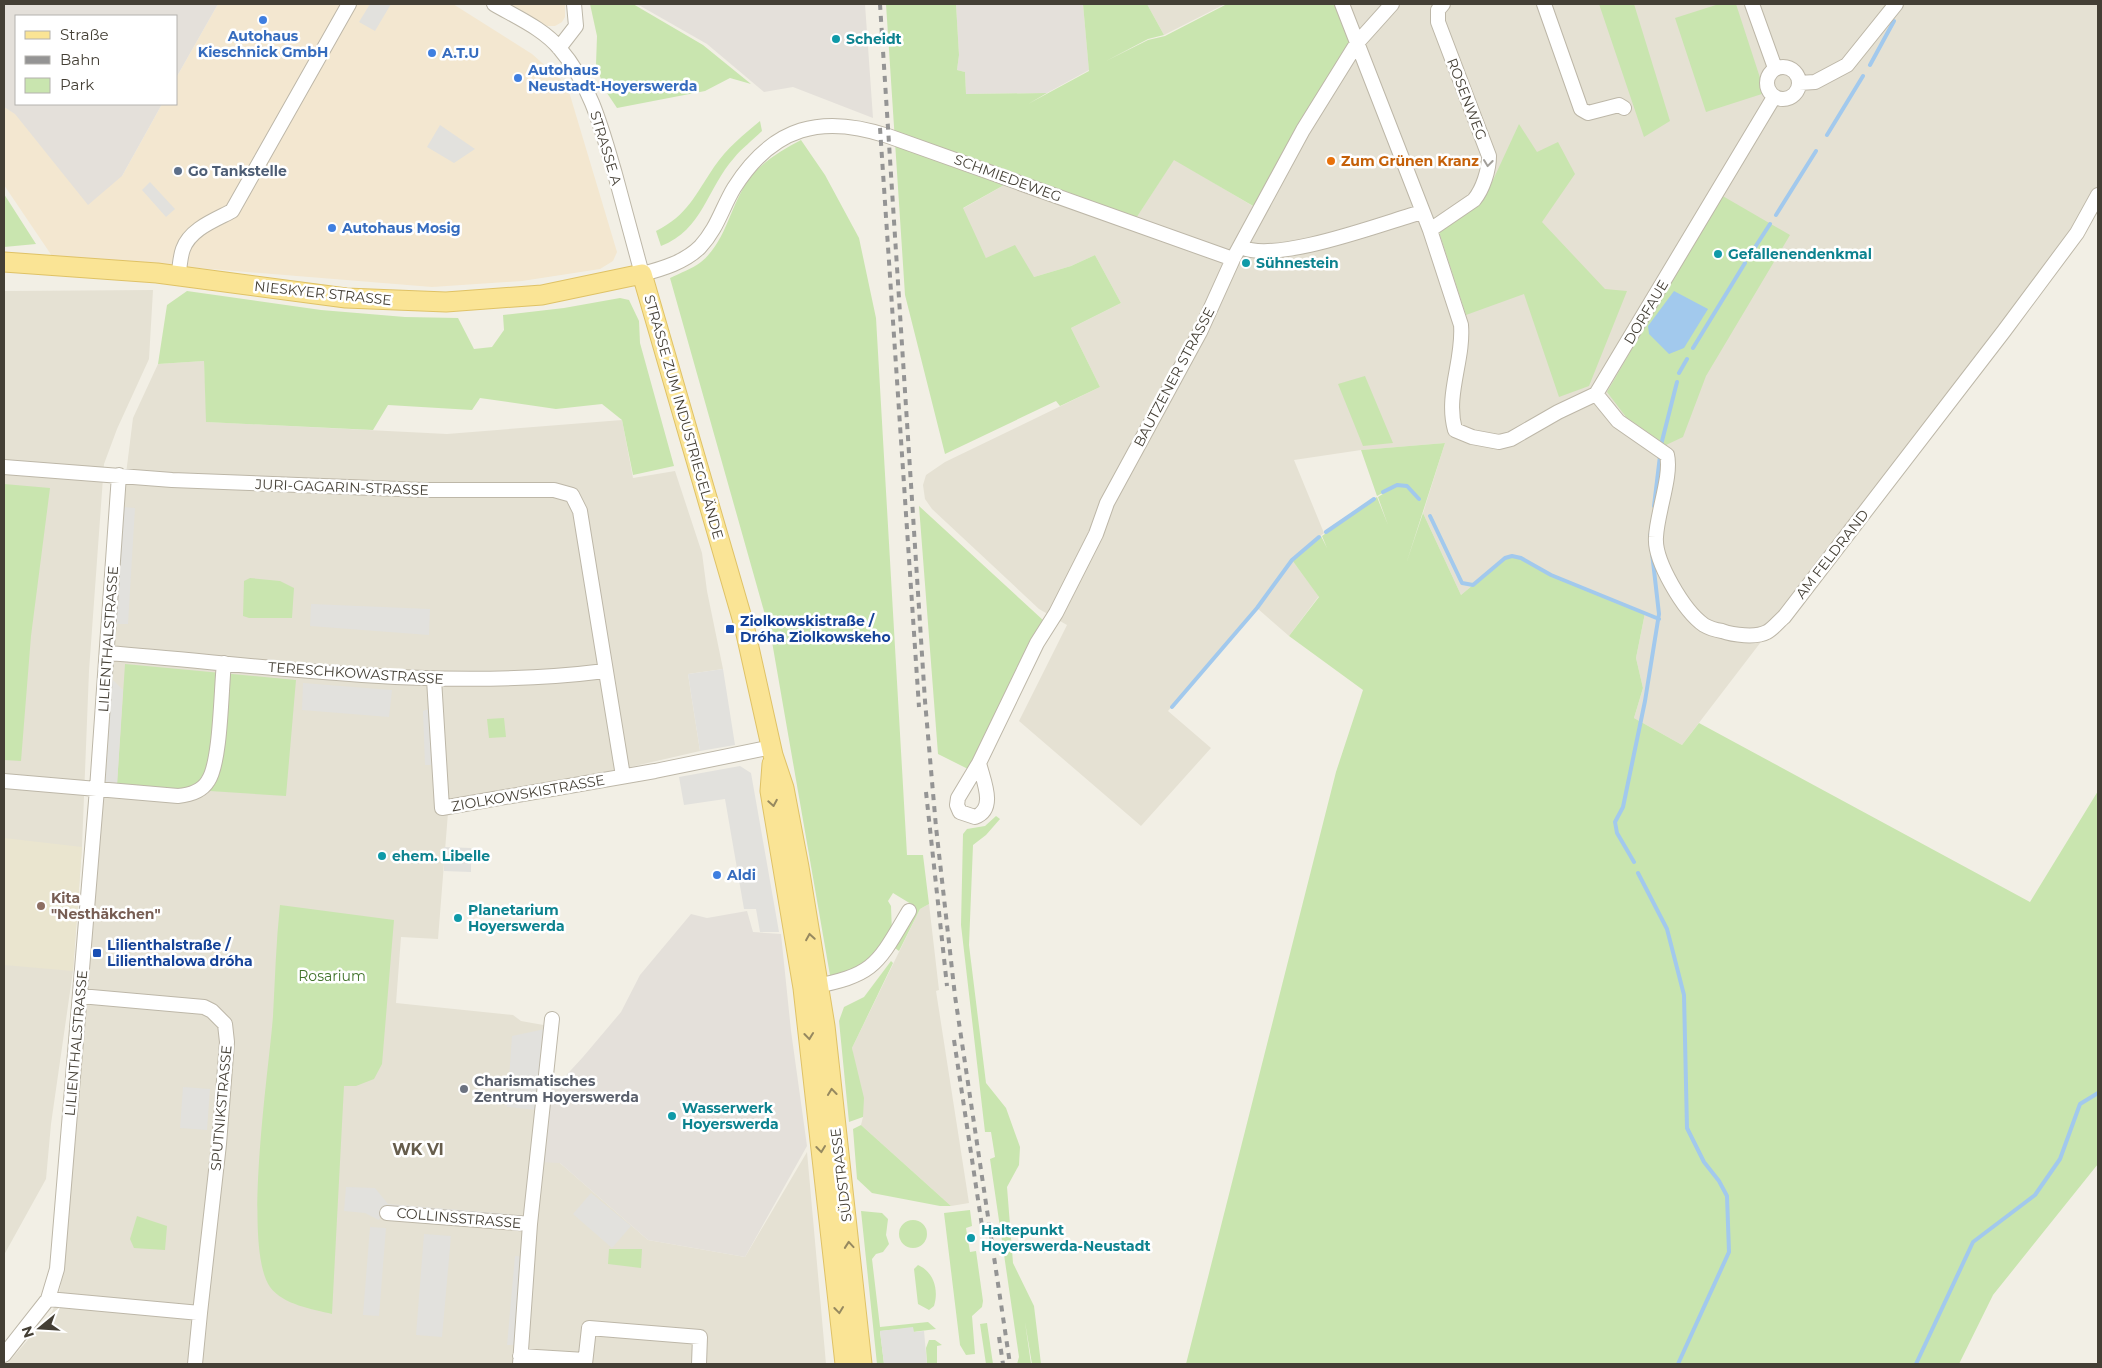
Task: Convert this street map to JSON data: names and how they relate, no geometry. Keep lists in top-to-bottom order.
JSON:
{
  "streets": {
    "main road": ["NIESKYER STRASSE", "STRASSE ZUM INDUSTRIEGELÄNDE", "SÜDSTRASSE"],
    "street": [
      "ROSENWEG",
      "STRASSE A",
      "SCHMIEDEWEG",
      "DORFAUE",
      "BAUTZENER STRASSE",
      "JURI-GAGARIN-STRASSE",
      "AM FELDRAND",
      "LILIENTHALSTRASSE",
      "TERESCHKOWASTRASSE",
      "ZIOLKOWSKISTRASSE",
      "SPUTNIKSTRASSE",
      "COLLINSSTRASSE"
    ]
  },
  "crossings": [
    ["STRASSE A", "SCHMIEDEWEG"],
    ["STRASSE A", "NIESKYER STRASSE"],
    ["STRASSE A", "STRASSE ZUM INDUSTRIEGELÄNDE"],
    ["SCHMIEDEWEG", "NIESKYER STRASSE"],
    ["SCHMIEDEWEG", "BAUTZENER STRASSE"],
    ["SCHMIEDEWEG", "STRASSE ZUM INDUSTRIEGELÄNDE"],
    ["NIESKYER STRASSE", "STRASSE ZUM INDUSTRIEGELÄNDE"],
    ["DORFAUE", "AM FELDRAND"],
    ["STRASSE ZUM INDUSTRIEGELÄNDE", "ZIOLKOWSKISTRASSE"],
    ["STRASSE ZUM INDUSTRIEGELÄNDE", "SÜDSTRASSE"],
    ["JURI-GAGARIN-STRASSE", "LILIENTHALSTRASSE"],
    ["JURI-GAGARIN-STRASSE", "ZIOLKOWSKISTRASSE"],
    ["LILIENTHALSTRASSE", "TERESCHKOWASTRASSE"],
    ["LILIENTHALSTRASSE", "SPUTNIKSTRASSE"],
    ["TERESCHKOWASTRASSE", "ZIOLKOWSKISTRASSE"]
  ],
  "districts": ["WK VI"],
  "parks": ["Rosarium"],
  "places": {
    "other": [
      "Autohaus Kieschnick GmbH",
      "Scheidt",
      "A.T.U",
      "Autohaus Neustadt-Hoyerswerda",
      "Zum Grünen Kranz",
      "Go Tankstelle",
      "Autohaus Mosig",
      "Gefallenendenkmal",
      "Sühnestein",
      "ehem. Libelle",
      "Aldi",
      "Kita \"Nesthäkchen\"",
      "Planetarium Hoyerswerda",
      "Charismatisches Zentrum Hoyerswerda",
      "Wasserwerk Hoyerswerda",
      "Haltepunkt Hoyerswerda-Neustadt"
    ],
    "transit": ["Ziolkowskistraße / Dróha Ziolkowskeho", "Lilienthalstraße / Lilienthalowa dróha"]
  },
  "legend": ["Straße", "Bahn", "Park"],
  "north": "left"
}
